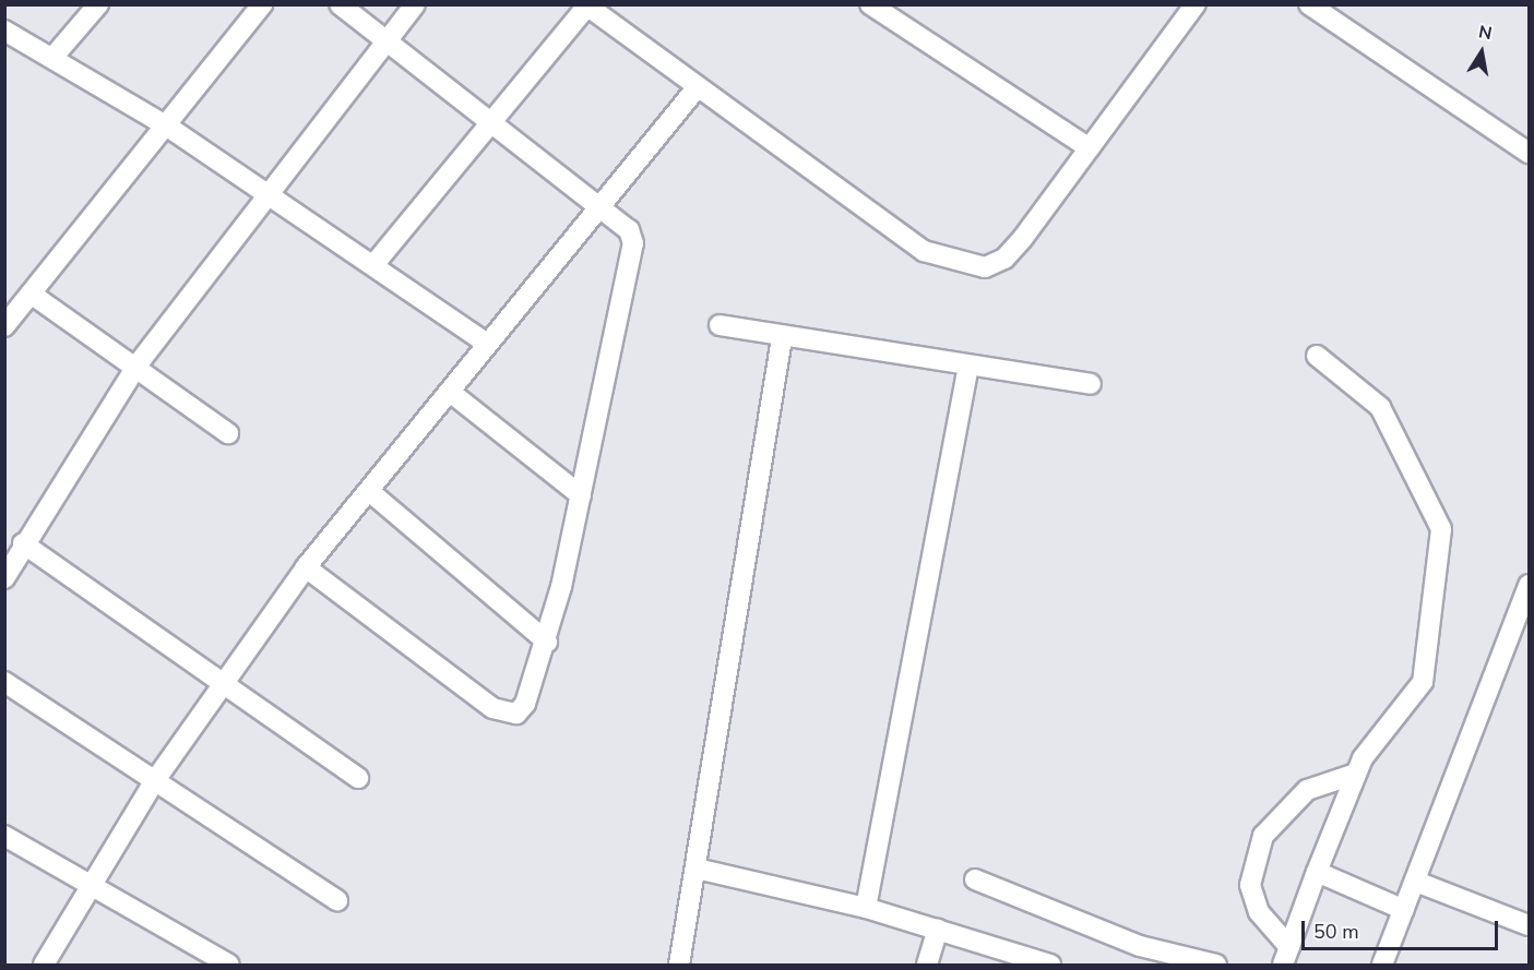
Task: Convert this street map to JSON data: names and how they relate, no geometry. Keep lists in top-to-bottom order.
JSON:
{
  "scale_bar": "50 m",
  "north": "top"
}
